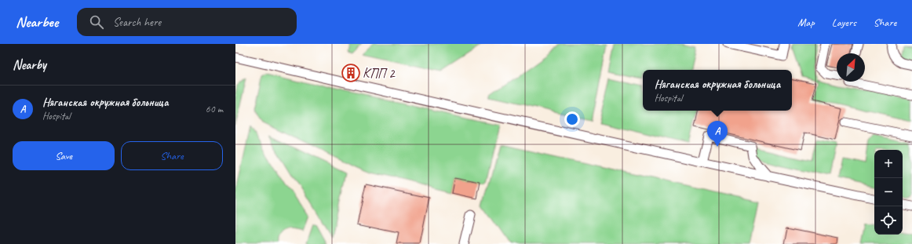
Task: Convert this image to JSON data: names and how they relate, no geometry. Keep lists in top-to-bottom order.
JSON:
{
  "places": {
    "building": ["КПП 2"]
  },
  "north": "top right",
  "page": {
    "header": "Nearbee",
    "search": "Search here",
    "nav": ["Map", "Layers", "Share"],
    "heading": "Nearby",
    "popup": ["Няганская окружная больница", "Hospital"],
    "list": [
      {
        "mark": "A",
        "name": "Няганская окружная больница",
        "note": "Hospital",
        "value": "60 m"
      }
    ],
    "pins": "A",
    "buttons": ["Save", "Share"],
    "map_buttons": ["+", "−"]
  }
}
